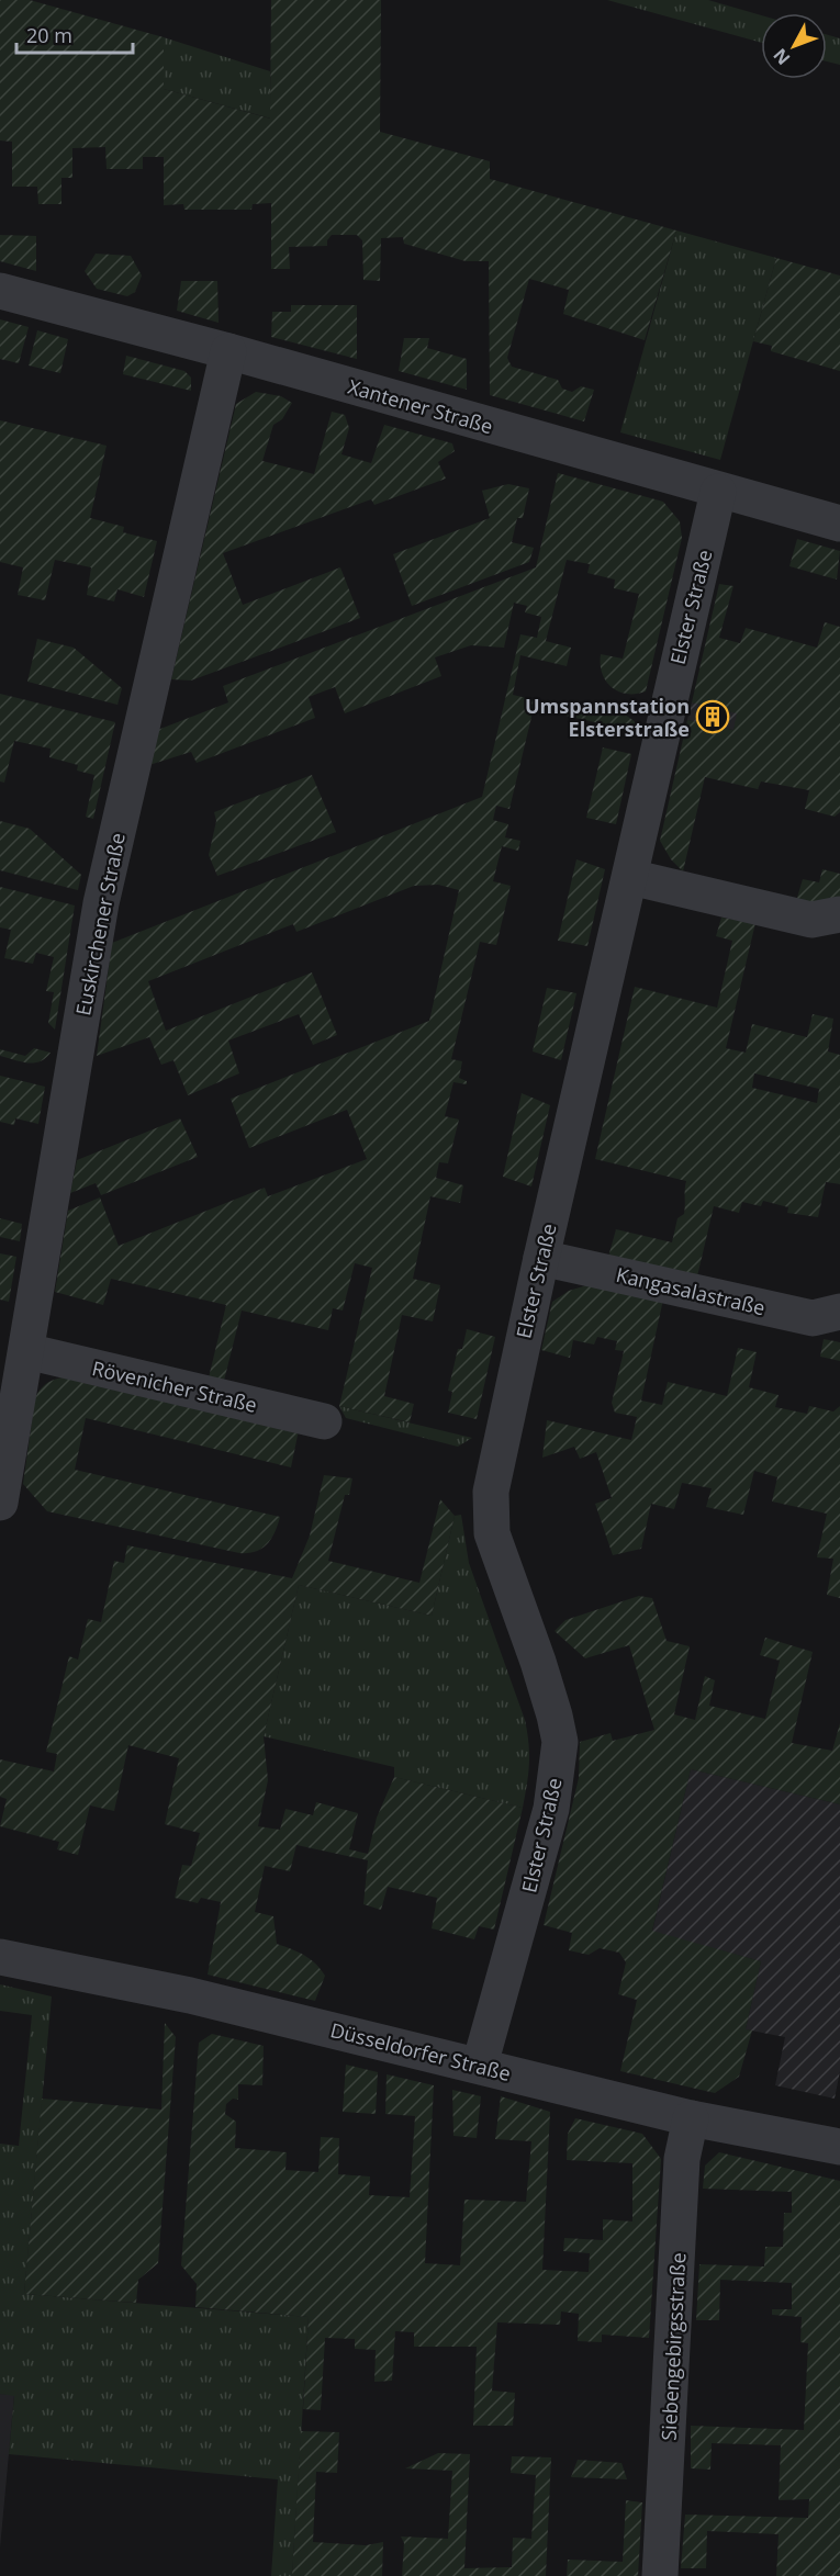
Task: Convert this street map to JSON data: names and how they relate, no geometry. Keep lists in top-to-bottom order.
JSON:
{
  "streets": {
    "street": [
      "Xantener Straße",
      "Elster Straße",
      "Euskirchener Straße",
      "Kangasalastraße",
      "Rövenicher Straße",
      "Düsseldorfer Straße",
      "Siebengebirgsstraße"
    ]
  },
  "crossings": [
    ["Xantener Straße", "Elster Straße"],
    ["Xantener Straße", "Euskirchener Straße"],
    ["Elster Straße", "Kangasalastraße"],
    ["Elster Straße", "Düsseldorfer Straße"],
    ["Euskirchener Straße", "Rövenicher Straße"],
    ["Düsseldorfer Straße", "Siebengebirgsstraße"]
  ],
  "places": {
    "building": ["Umspannstation Elsterstraße"]
  },
  "scale_bar": "20 m",
  "north": "bottom left"
}
